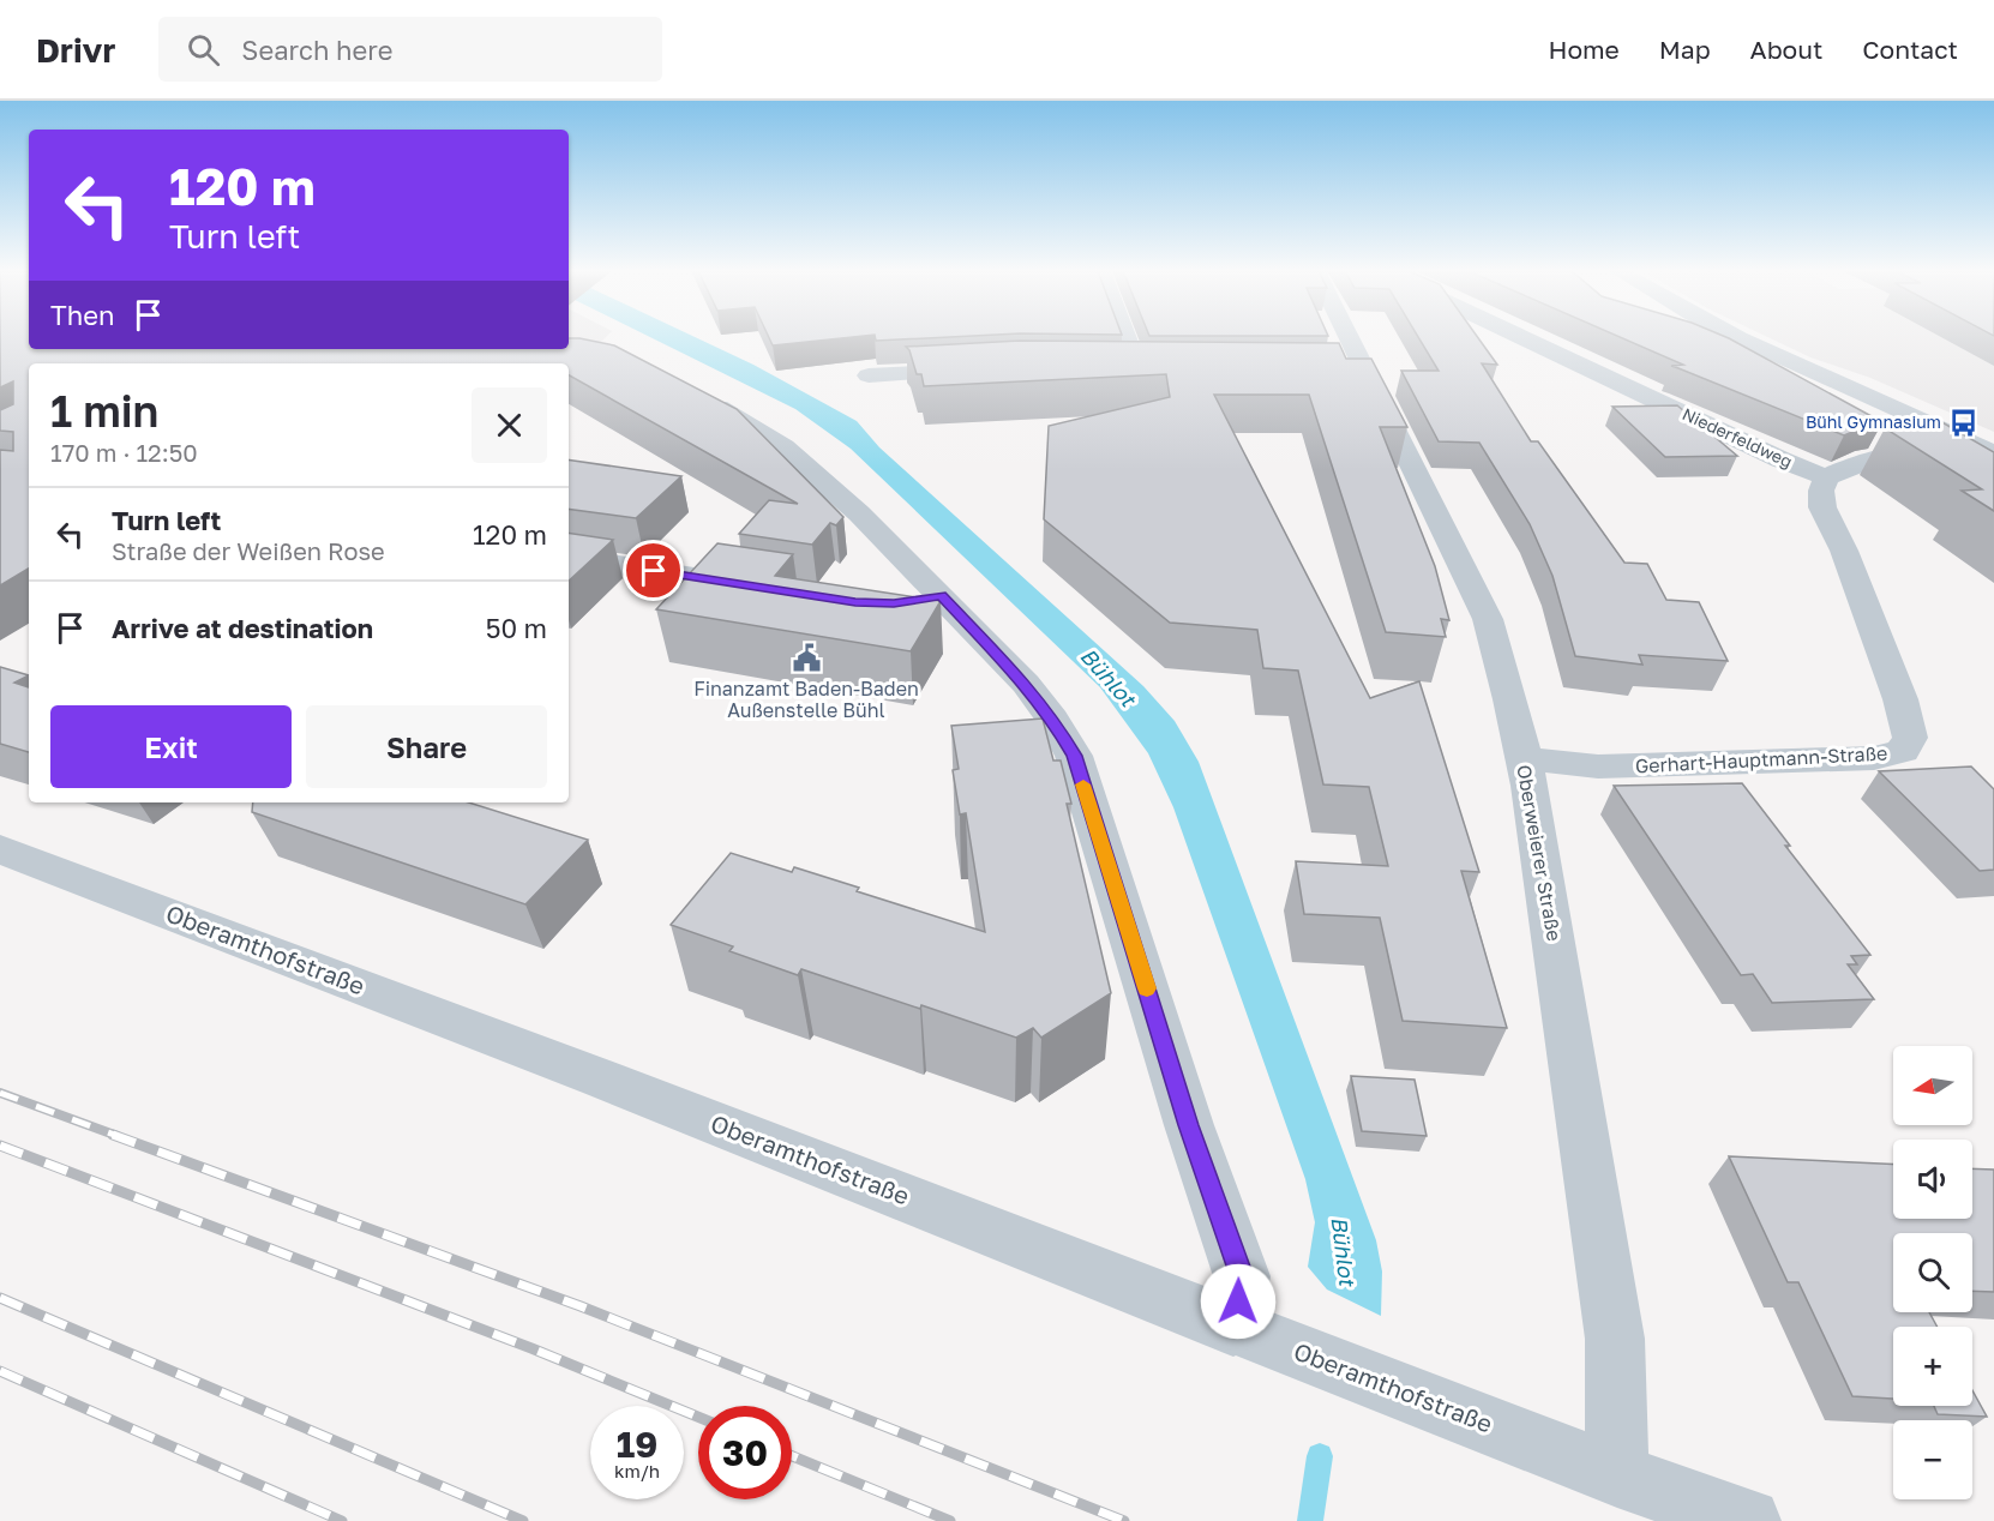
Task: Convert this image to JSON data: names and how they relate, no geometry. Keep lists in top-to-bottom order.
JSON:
{
  "streets": {
    "street": [
      "Niederfeldweg",
      "Gerhart-Hauptmann-Straße",
      "Oberweierer Straße",
      "Oberamthofstraße"
    ]
  },
  "crossings": [
    ["Niederfeldweg", "Gerhart-Hauptmann-Straße"],
    ["Gerhart-Hauptmann-Straße", "Oberweierer Straße"],
    ["Oberweierer Straße", "Oberamthofstraße"]
  ],
  "water": ["Bühlot"],
  "places": {
    "bus stop": ["Bühl Gymnasium"],
    "public building": ["Finanzamt Baden-Baden Außenstelle Bühl"]
  },
  "north": "left",
  "page": {
    "header": "Drivr",
    "search": "Search here",
    "nav": [
      "Home",
      "Map",
      "About",
      "Contact"
    ],
    "turn": ["120 m", "Turn left"],
    "then": "Then",
    "heading": ["1 min", "170 m · 12:50"],
    "list": [
      {
        "name": "Turn left",
        "note": "Straße der Weißen Rose",
        "value": "120 m"
      },
      {
        "name": "Arrive at destination",
        "value": "50 m"
      }
    ],
    "buttons": ["Exit", "Share"],
    "map_buttons": ["+", "−"],
    "speed": "19 km/h",
    "limit": "30"
  }
}
